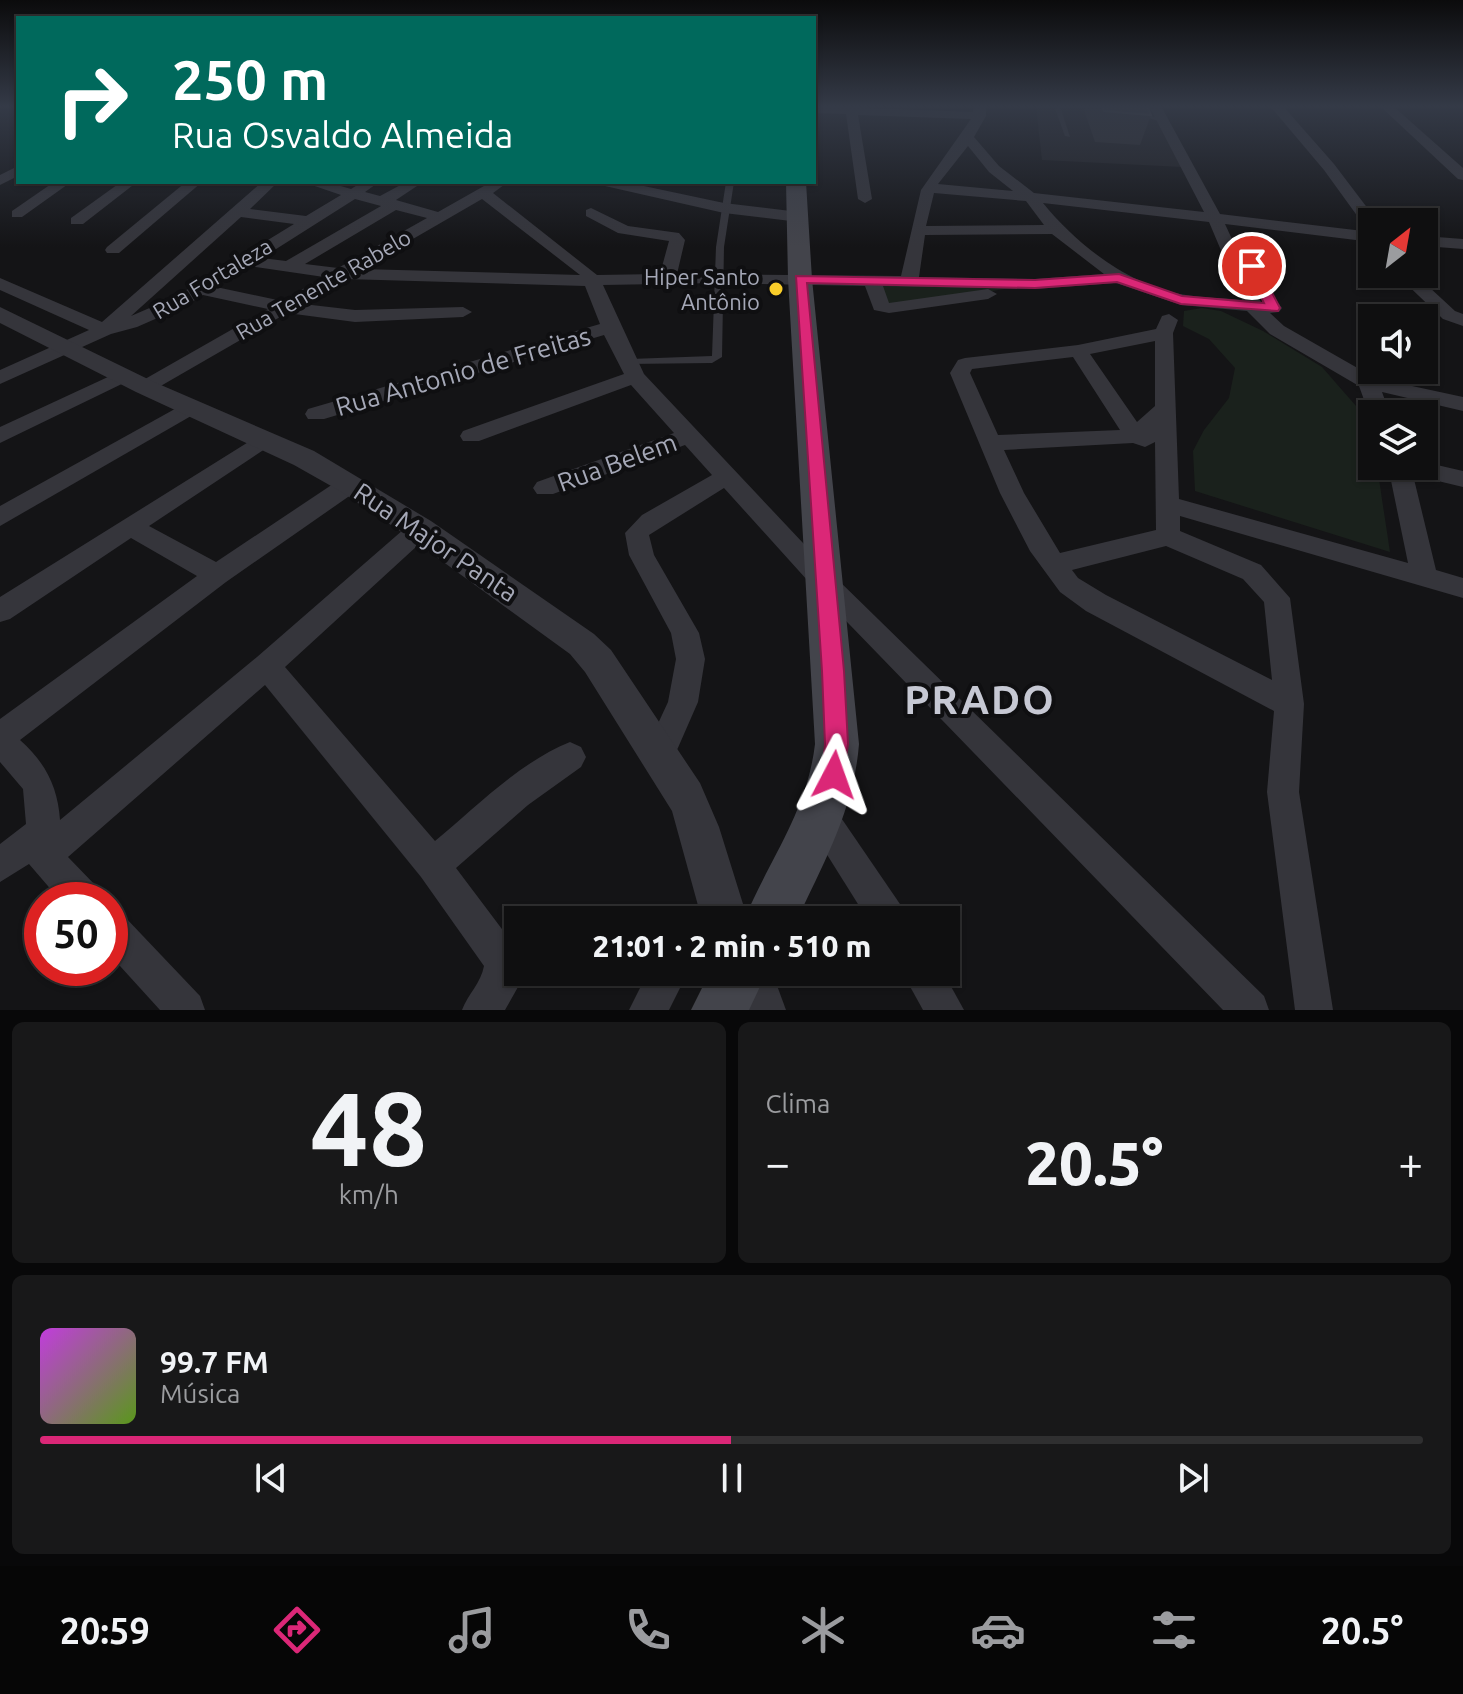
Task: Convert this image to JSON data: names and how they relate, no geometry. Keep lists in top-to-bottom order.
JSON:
{
  "streets": {
    "street": [
      "Rua Fortaleza",
      "Rua Tenente Rabelo",
      "Rua Antonio de Freitas",
      "Rua Belem",
      "Rua Major Panta"
    ]
  },
  "crossings": [
    ["Rua Tenente Rabelo", "Rua Major Panta"]
  ],
  "districts": ["PRADO"],
  "places": ["Hiper Santo Antônio"],
  "north": "top right",
  "page": {
    "turn": ["250 m", "Rua Osvaldo Almeida"],
    "limit": "50",
    "trip": "21:01 · 2 min · 510 m",
    "tile": [
      ["48", "km/h"],
      "Clima"
    ],
    "heat": ["−", "20.5°", "+"],
    "song": ["99.7 FM", "Música"],
    "tabs": ["20:59", "20.5°"]
  }
}
